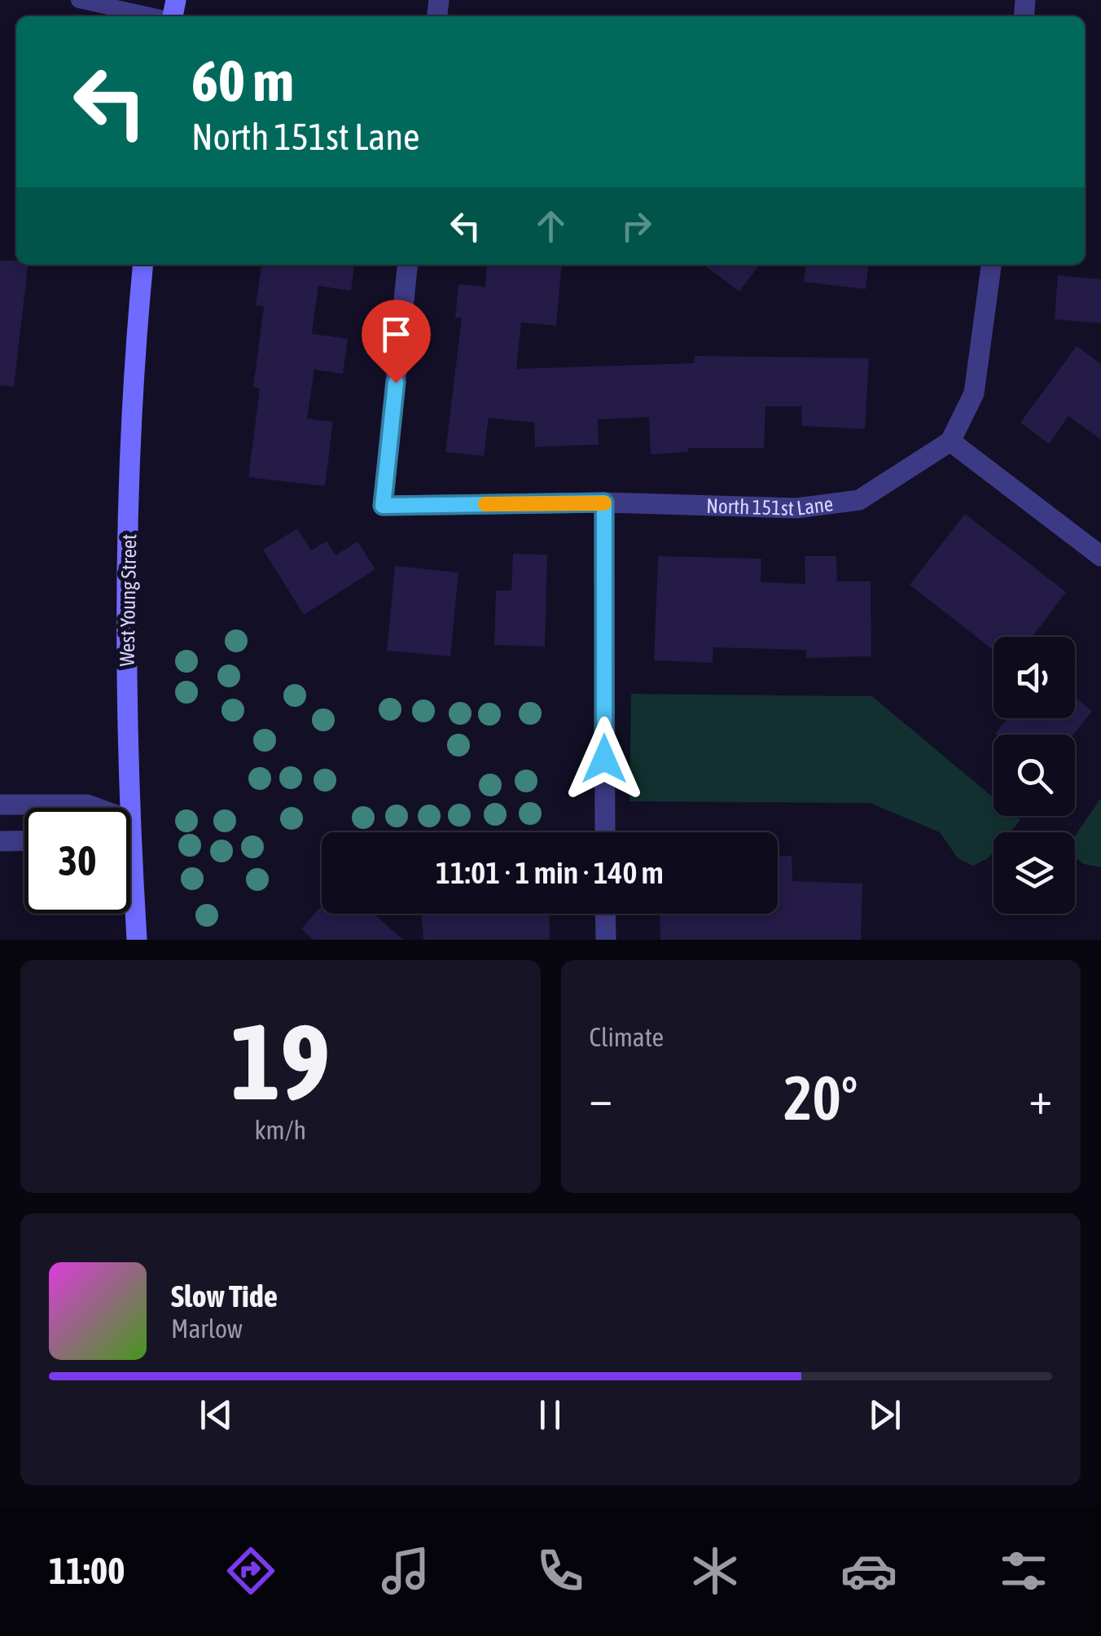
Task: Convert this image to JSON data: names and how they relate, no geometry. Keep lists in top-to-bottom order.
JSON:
{
  "streets": {
    "street": ["North 151st Lane", "West Young Street"]
  },
  "page": {
    "turn": ["60 m", "North 151st Lane"],
    "limit": "30",
    "trip": "11:01 · 1 min · 140 m",
    "tile": [
      ["19", "km/h"],
      "Climate"
    ],
    "heat": ["−", "20°", "+"],
    "song": ["Slow Tide", "Marlow"],
    "tabs": "11:00"
  }
}
